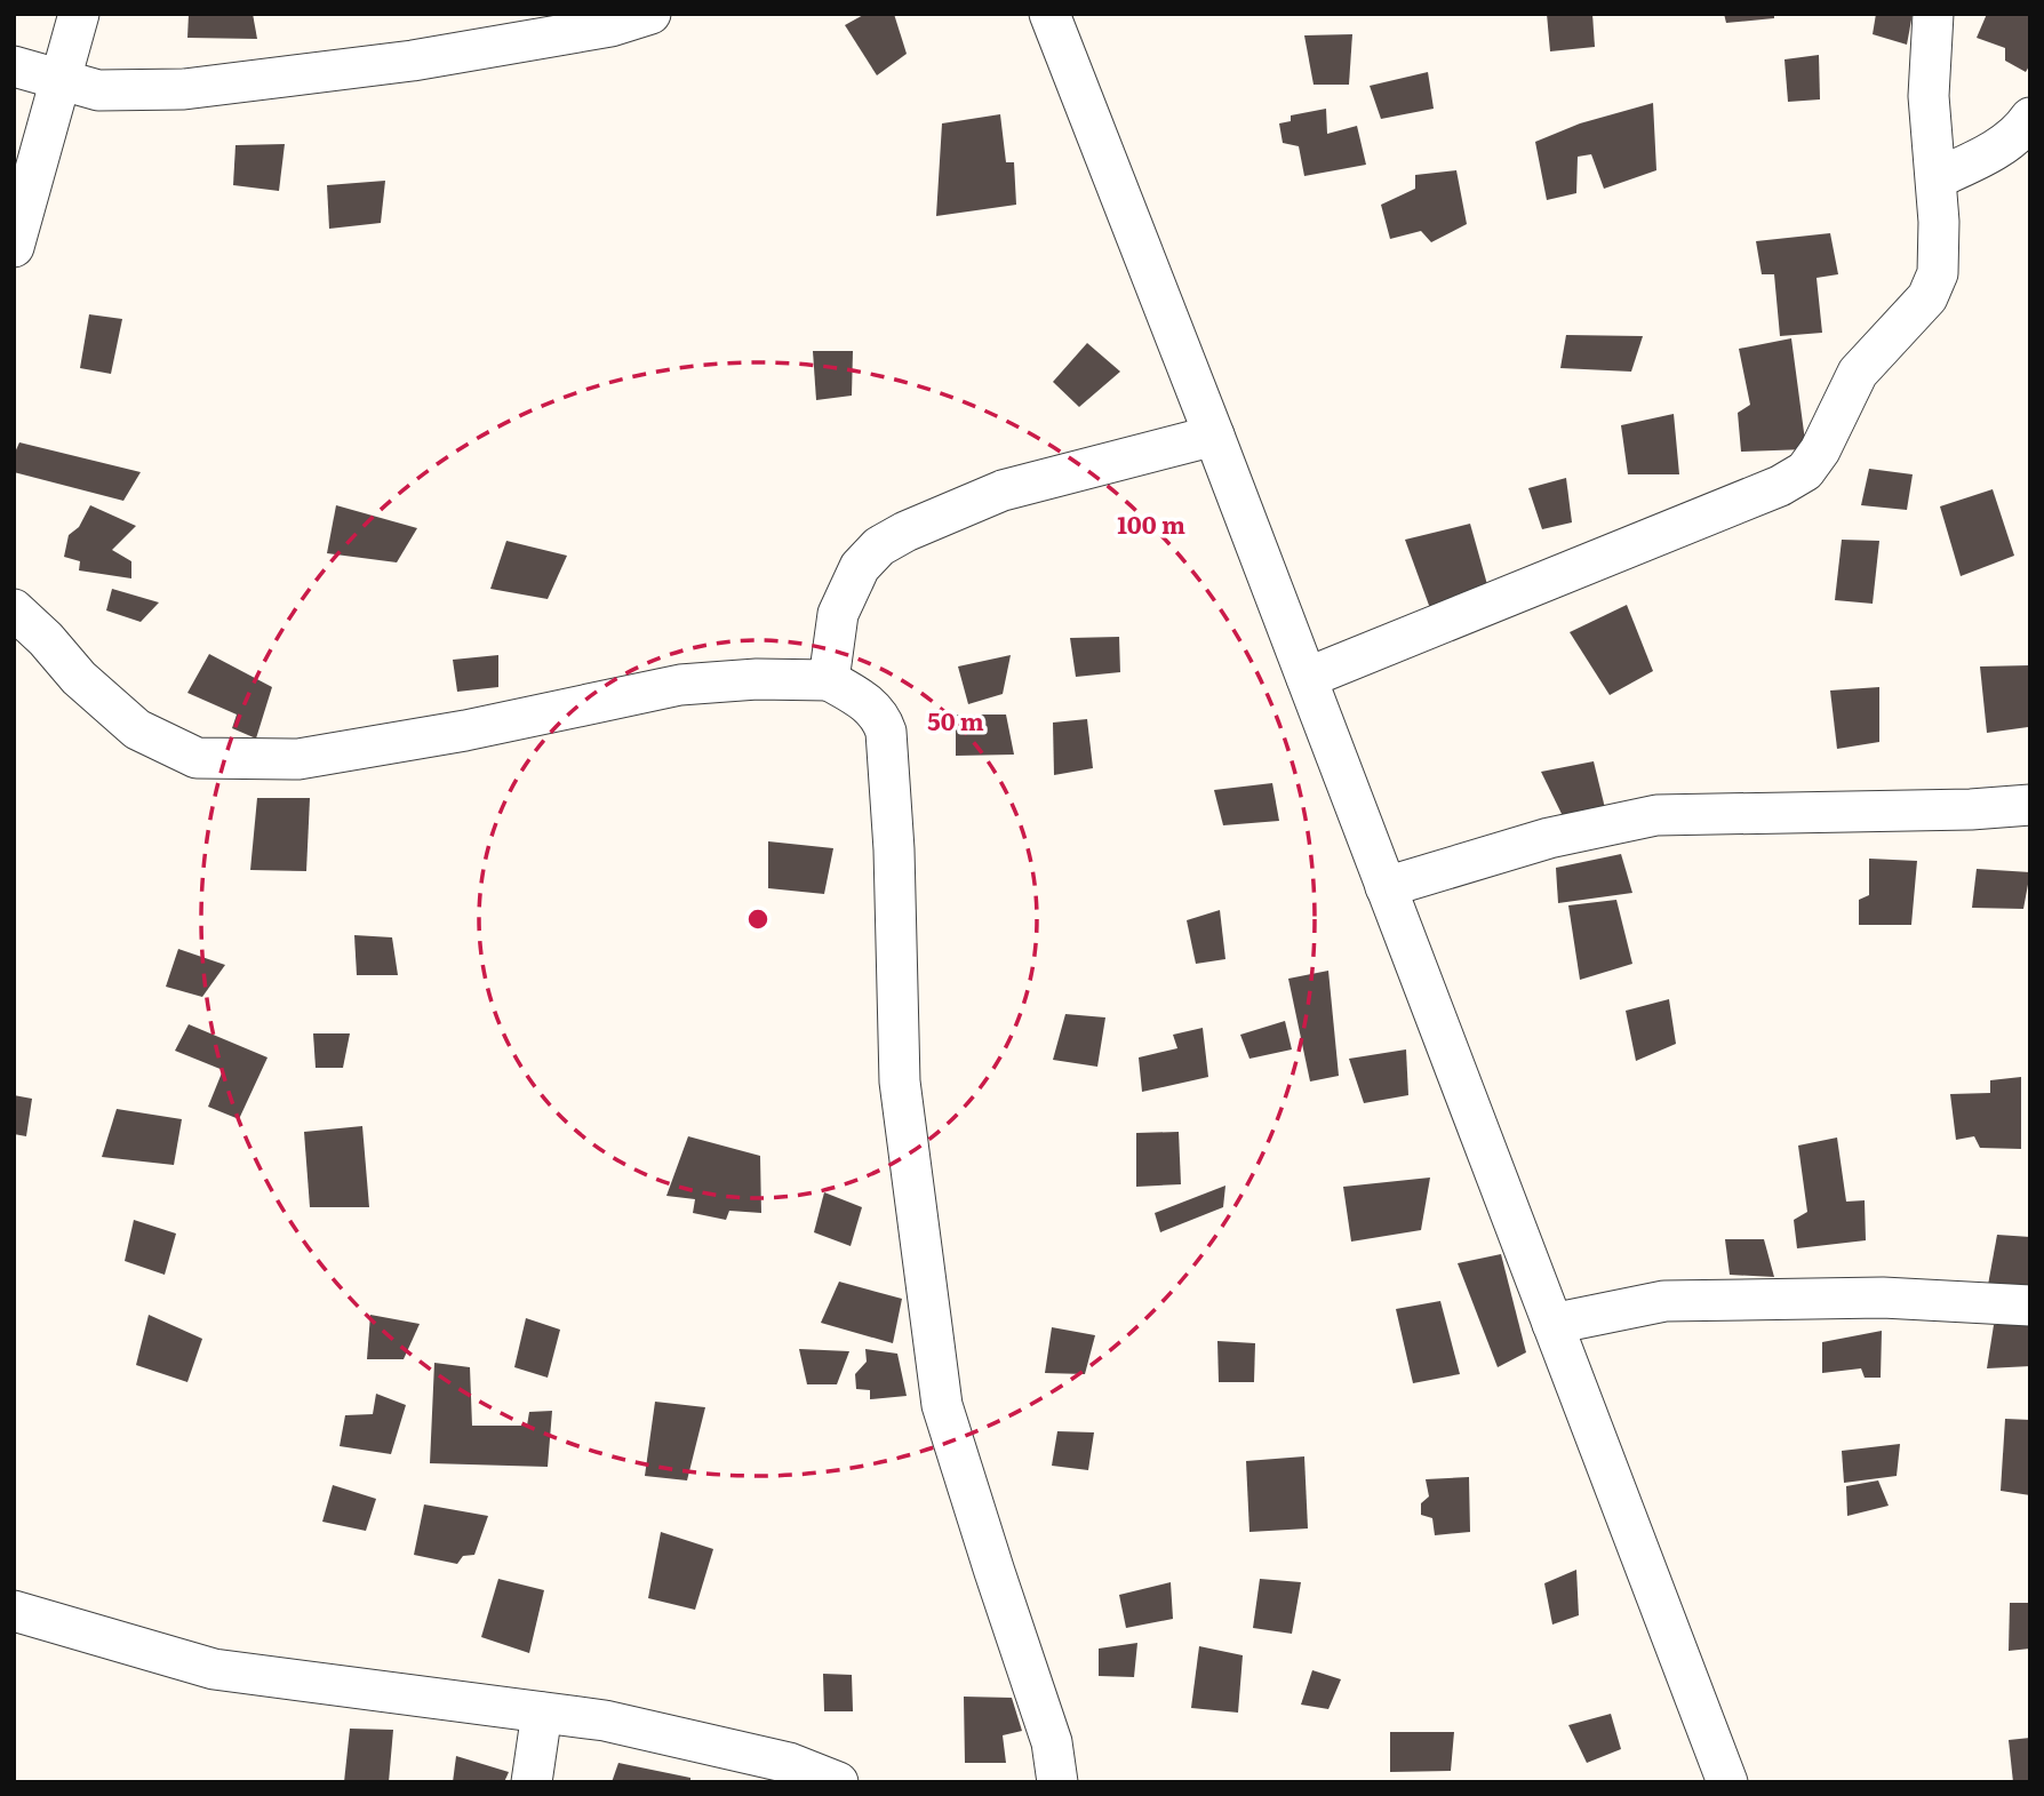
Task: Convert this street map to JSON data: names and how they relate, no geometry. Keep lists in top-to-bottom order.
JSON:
{
  "rings": ["100 m", "50 m"]
}
